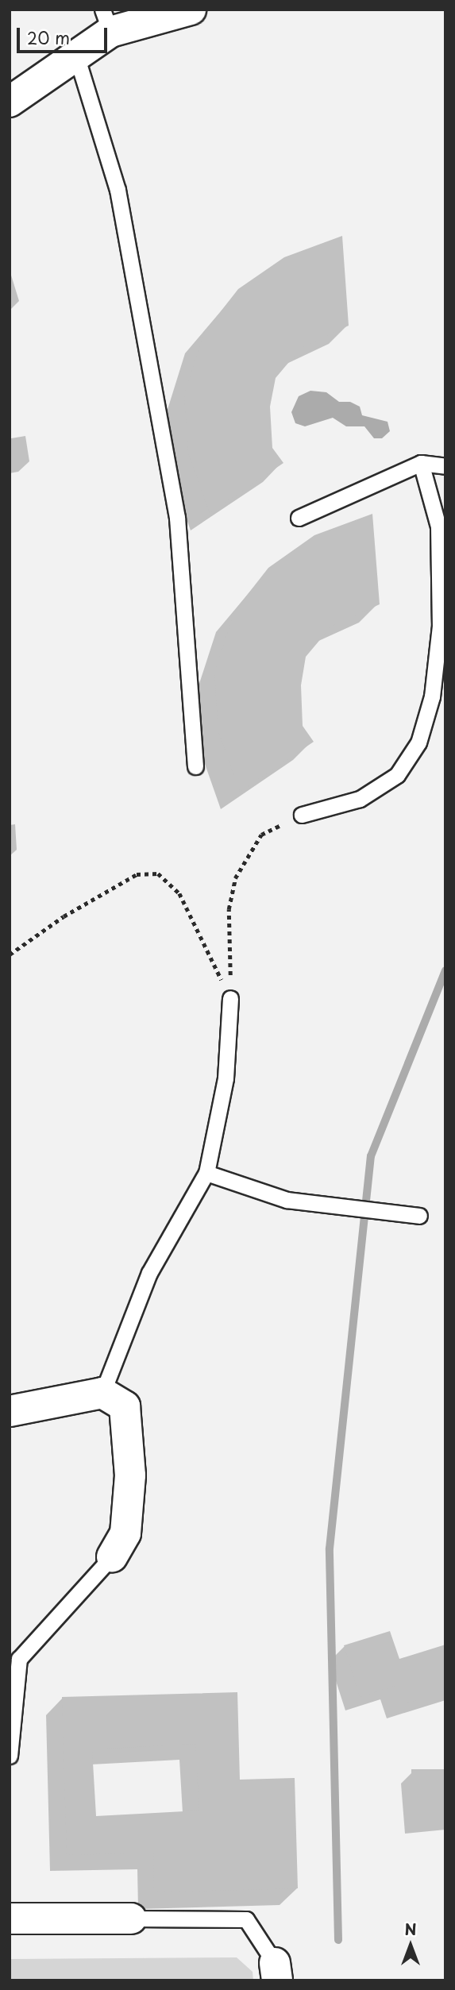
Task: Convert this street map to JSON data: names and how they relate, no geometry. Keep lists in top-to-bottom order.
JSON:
{
  "scale_bar": "20 m",
  "north": "top"
}
